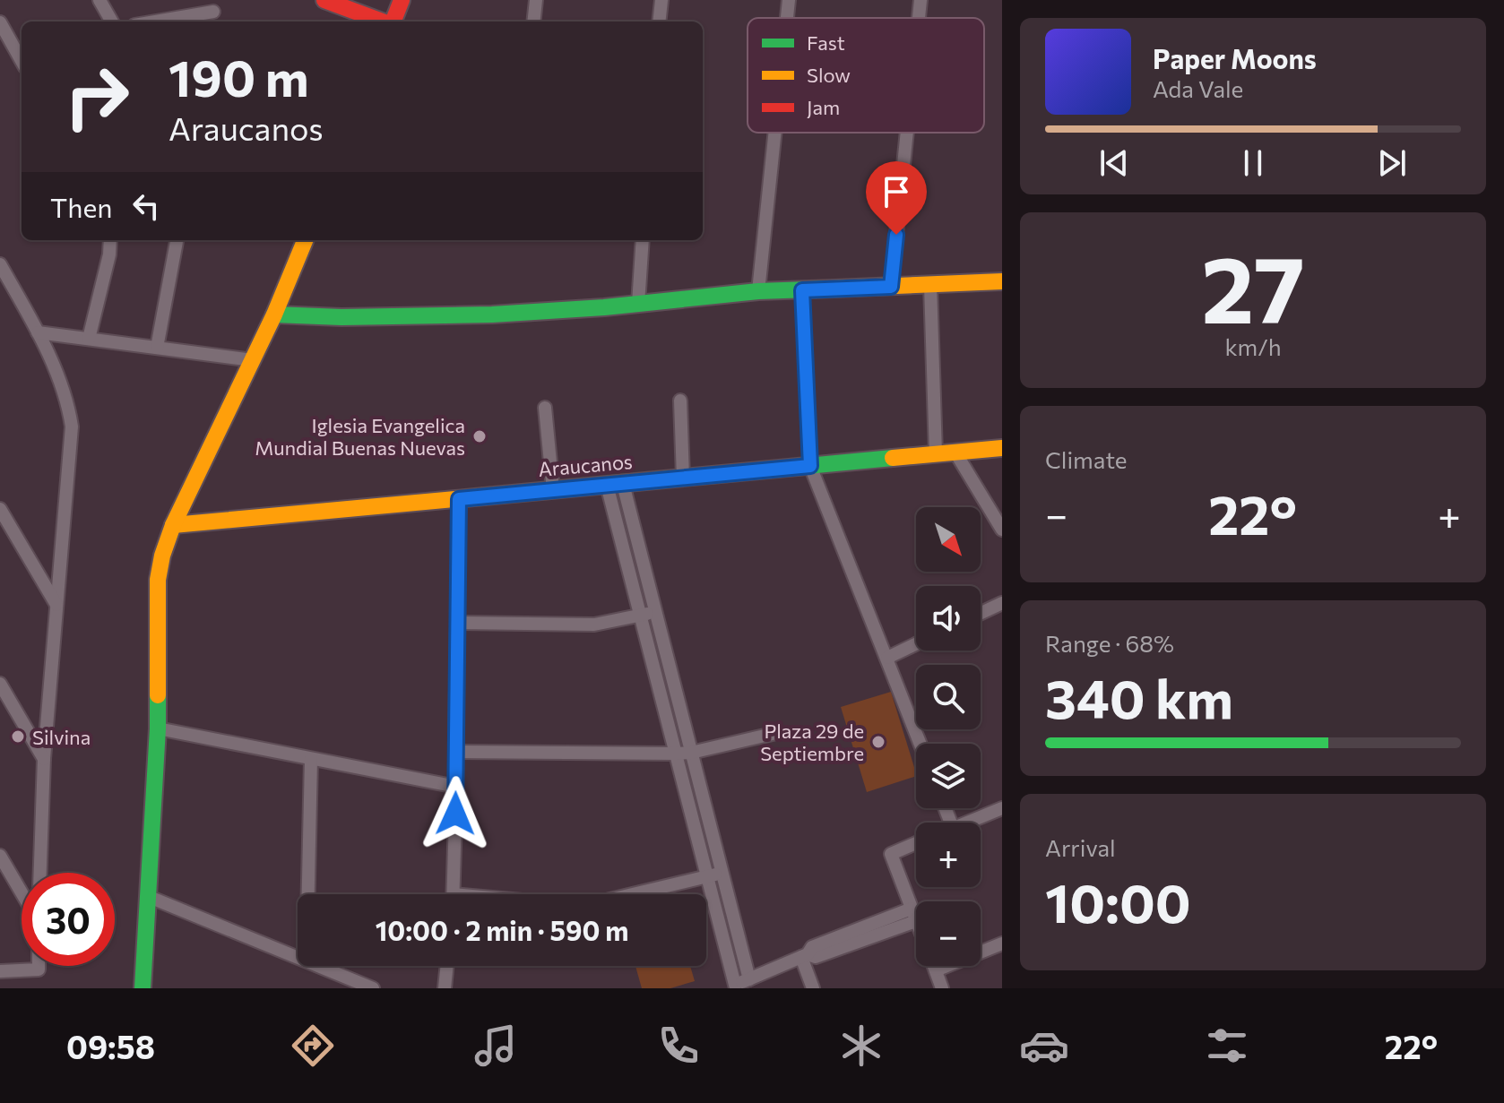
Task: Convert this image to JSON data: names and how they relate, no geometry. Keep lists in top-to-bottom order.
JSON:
{
  "streets": {
    "street": ["Araucanos"]
  },
  "places": ["Iglesia Evangelica Mundial Buenas Nuevas", "Silvina", "Plaza 29 de Septiembre"],
  "legend": ["Fast", "Slow", "Jam"],
  "north": "bottom right",
  "page": {
    "turn": ["190 m", "Araucanos"],
    "song": ["Paper Moons", "Ada Vale"],
    "then": "Then",
    "tile": [
      ["27", "km/h"],
      "Climate",
      ["Range · 68%", "340 km"],
      ["Arrival", "10:00"]
    ],
    "heat": ["−", "22°", "+"],
    "map_buttons": ["+", "−"],
    "limit": "30",
    "trip": "10:00 · 2 min · 590 m",
    "tabs": ["09:58", "22°"]
  }
}
